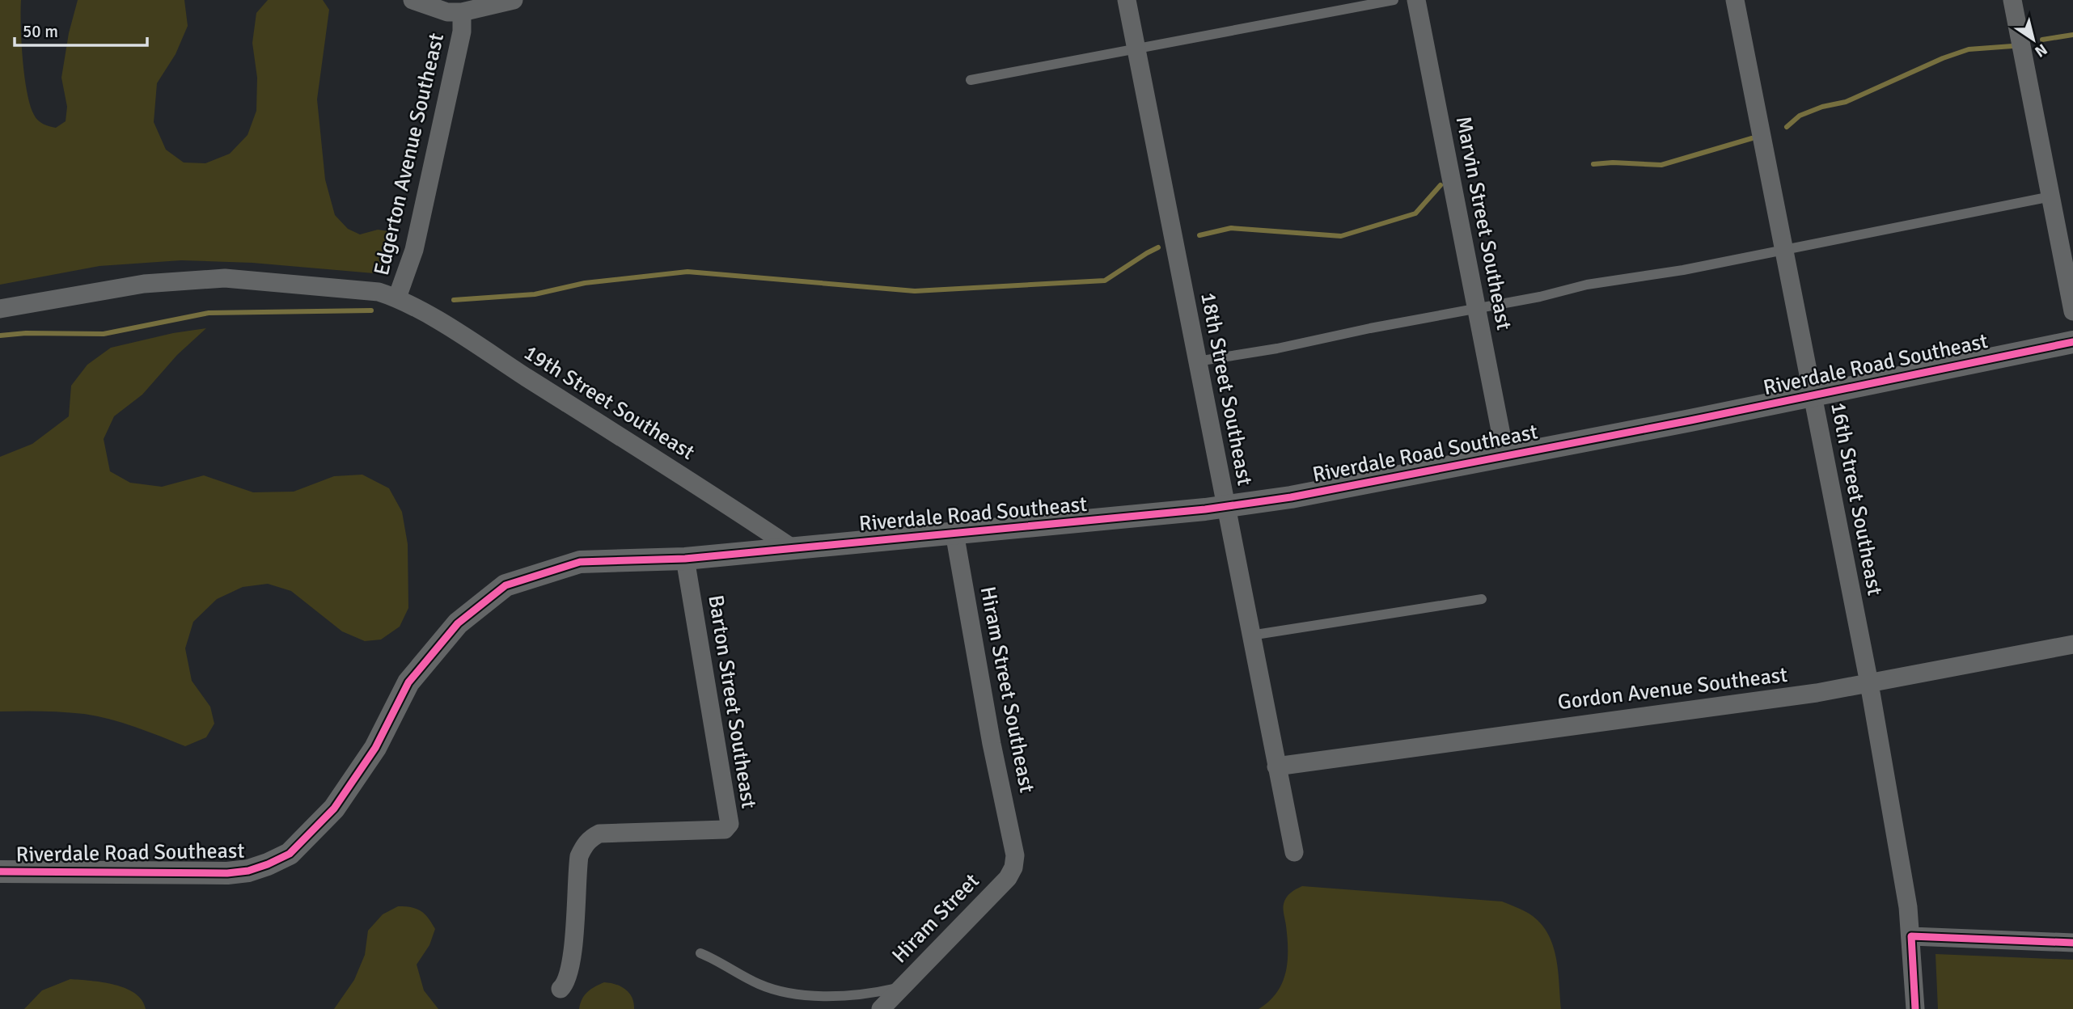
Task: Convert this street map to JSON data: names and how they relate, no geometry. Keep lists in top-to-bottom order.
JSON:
{
  "streets": {
    "street": [
      "Edgerton Avenue Southeast",
      "Marvin Street Southeast",
      "Riverdale Road Southeast",
      "18th Street Southeast",
      "19th Street Southeast",
      "16th Street Southeast",
      "Gordon Avenue Southeast",
      "Hiram Street Southeast",
      "Barton Street Southeast",
      "Hiram Street"
    ]
  },
  "crossings": [
    ["Edgerton Avenue Southeast", "19th Street Southeast"],
    ["Marvin Street Southeast", "Riverdale Road Southeast"],
    ["Riverdale Road Southeast", "18th Street Southeast"],
    ["Riverdale Road Southeast", "19th Street Southeast"],
    ["Riverdale Road Southeast", "16th Street Southeast"],
    ["Riverdale Road Southeast", "Hiram Street Southeast"],
    ["Riverdale Road Southeast", "Barton Street Southeast"],
    ["18th Street Southeast", "Gordon Avenue Southeast"],
    ["16th Street Southeast", "Gordon Avenue Southeast"],
    ["Hiram Street Southeast", "Hiram Street"]
  ],
  "scale_bar": "50 m",
  "north": "bottom right"
}
